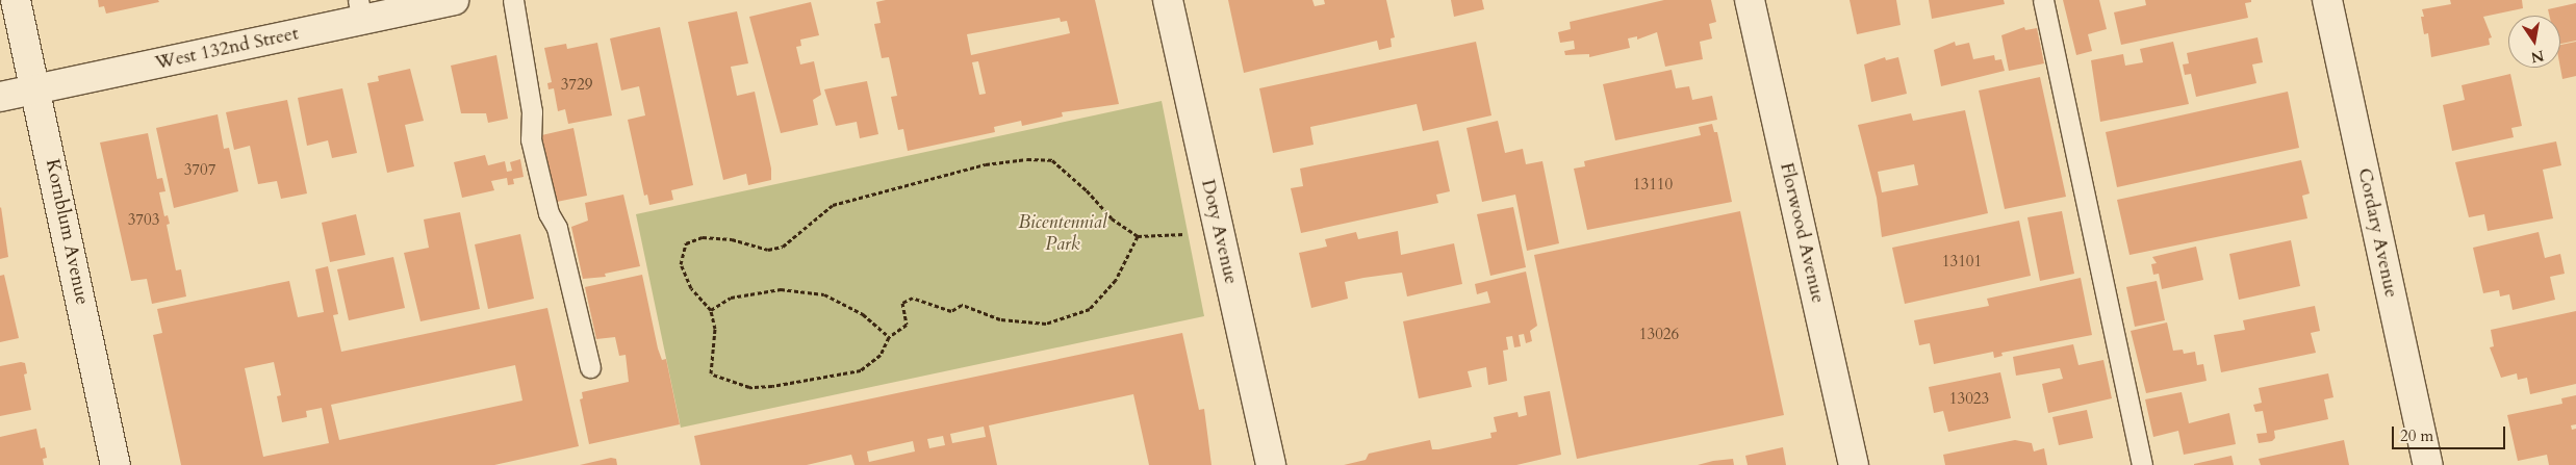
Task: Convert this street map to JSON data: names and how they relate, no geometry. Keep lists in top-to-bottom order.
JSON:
{
  "streets": {
    "street": [
      "West 132nd Street",
      "Kornblum Avenue",
      "Doty Avenue",
      "Florwood Avenue",
      "Cordary Avenue"
    ]
  },
  "crossings": [
    ["West 132nd Street", "Kornblum Avenue"]
  ],
  "parks": ["Bicentennial Park"],
  "house_numbers": [
    "3729",
    "3707",
    "13110",
    "3703",
    "13101",
    "13026",
    "13023"
  ],
  "scale_bar": "20 m",
  "north": "bottom"
}
